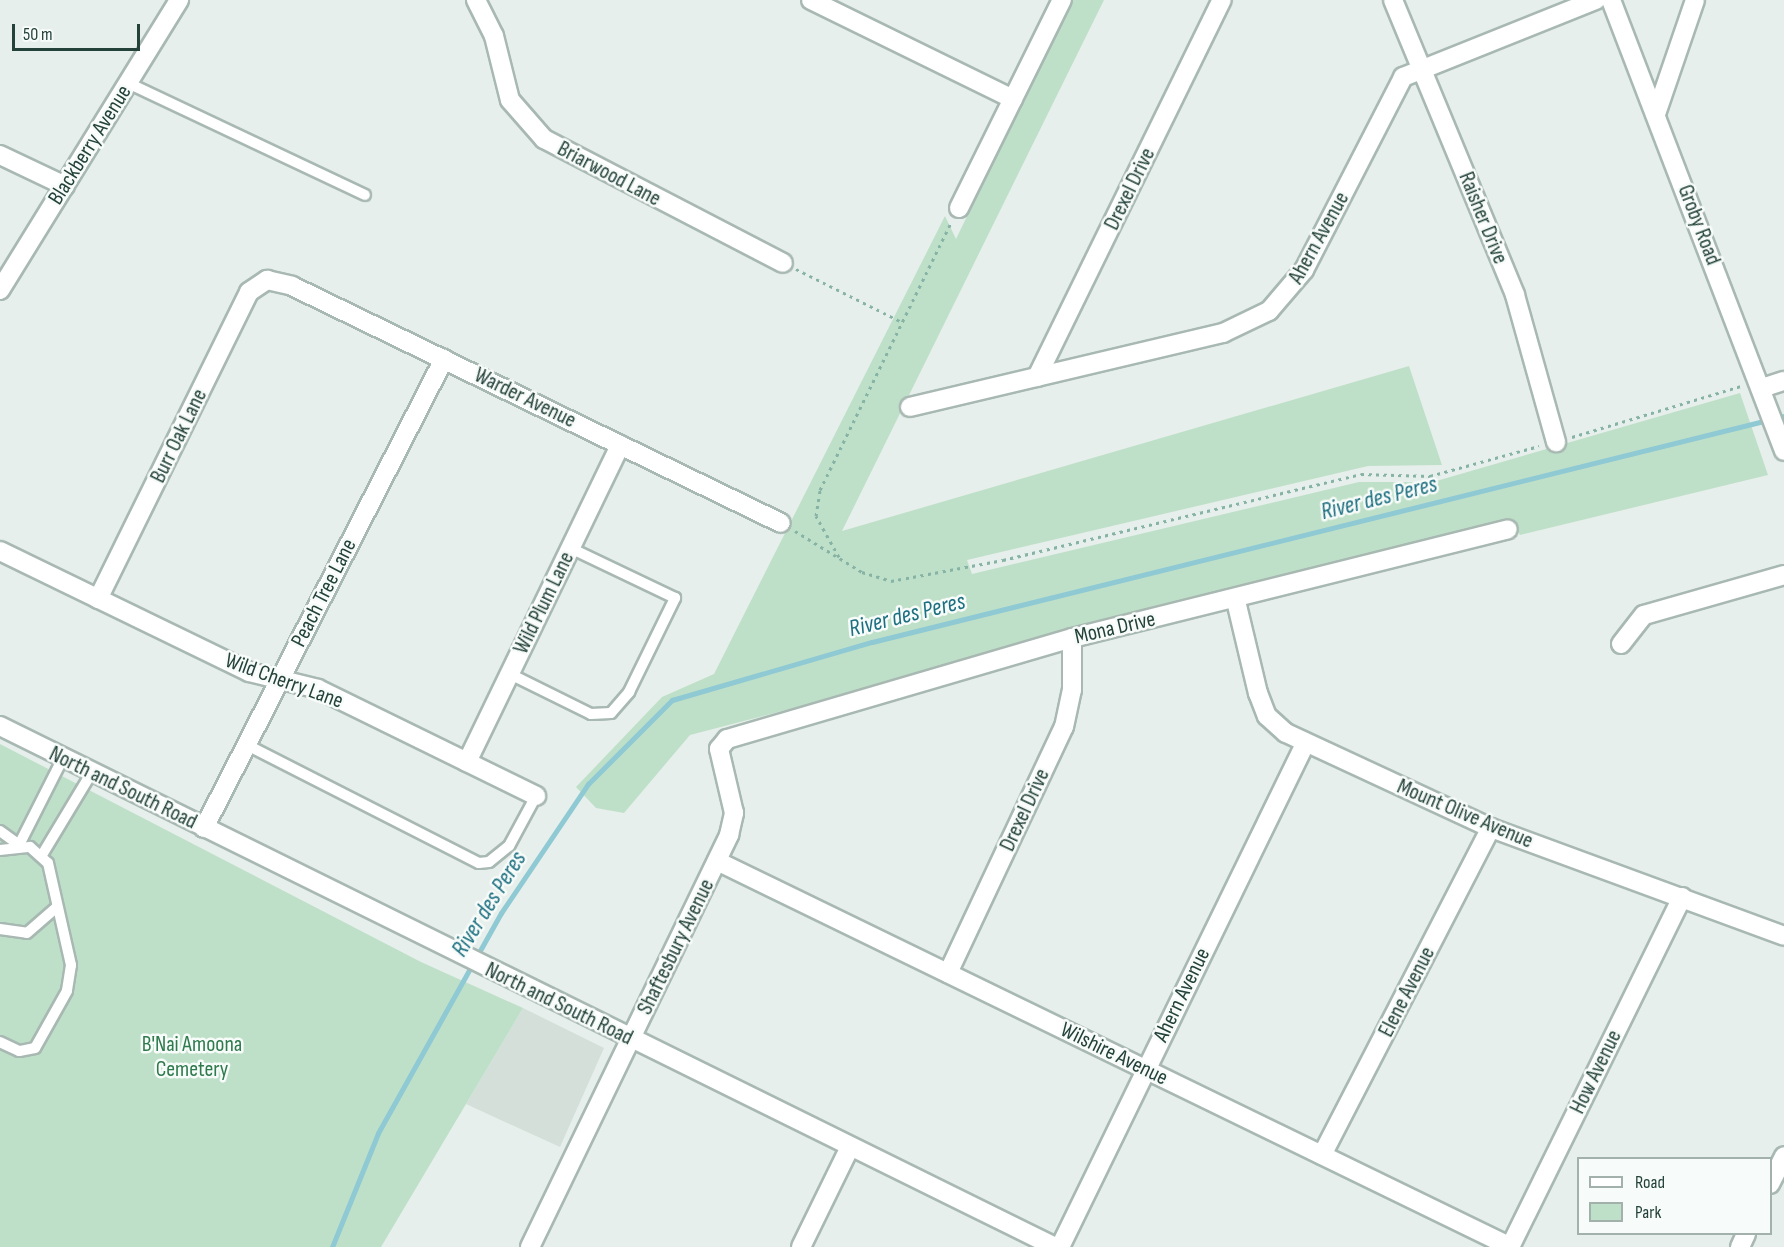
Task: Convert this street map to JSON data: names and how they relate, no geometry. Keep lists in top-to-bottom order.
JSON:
{
  "streets": {
    "street": [
      "Blackberry Avenue",
      "Briarwood Lane",
      "Drexel Drive",
      "Raisher Drive",
      "Groby Road",
      "Ahern Avenue",
      "Warder Avenue",
      "Burr Oak Lane",
      "Peach Tree Lane",
      "Wild Plum Lane",
      "Mona Drive",
      "Wild Cherry Lane",
      "North and South Road",
      "Mount Olive Avenue",
      "Shaftesbury Avenue",
      "Elene Avenue",
      "Wilshire Avenue",
      "How Avenue"
    ]
  },
  "crossings": [
    ["Drexel Drive", "Ahern Avenue"],
    ["Drexel Drive", "Mona Drive"],
    ["Drexel Drive", "Wilshire Avenue"],
    ["Raisher Drive", "Ahern Avenue"],
    ["Ahern Avenue", "Mount Olive Avenue"],
    ["Ahern Avenue", "Wilshire Avenue"],
    ["Warder Avenue", "Burr Oak Lane"],
    ["Warder Avenue", "Peach Tree Lane"],
    ["Warder Avenue", "Wild Plum Lane"],
    ["Burr Oak Lane", "Wild Cherry Lane"],
    ["Peach Tree Lane", "Wild Cherry Lane"],
    ["Peach Tree Lane", "North and South Road"],
    ["Wild Plum Lane", "Wild Cherry Lane"],
    ["Mona Drive", "Mount Olive Avenue"],
    ["Mona Drive", "Shaftesbury Avenue"],
    ["North and South Road", "Shaftesbury Avenue"],
    ["Mount Olive Avenue", "Elene Avenue"],
    ["Mount Olive Avenue", "How Avenue"],
    ["Shaftesbury Avenue", "Wilshire Avenue"],
    ["Elene Avenue", "Wilshire Avenue"],
    ["Wilshire Avenue", "How Avenue"]
  ],
  "water": ["River des Peres"],
  "parks": ["B'Nai Amoona Cemetery"],
  "legend": ["Road", "Park"],
  "scale_bar": "50 m"
}
